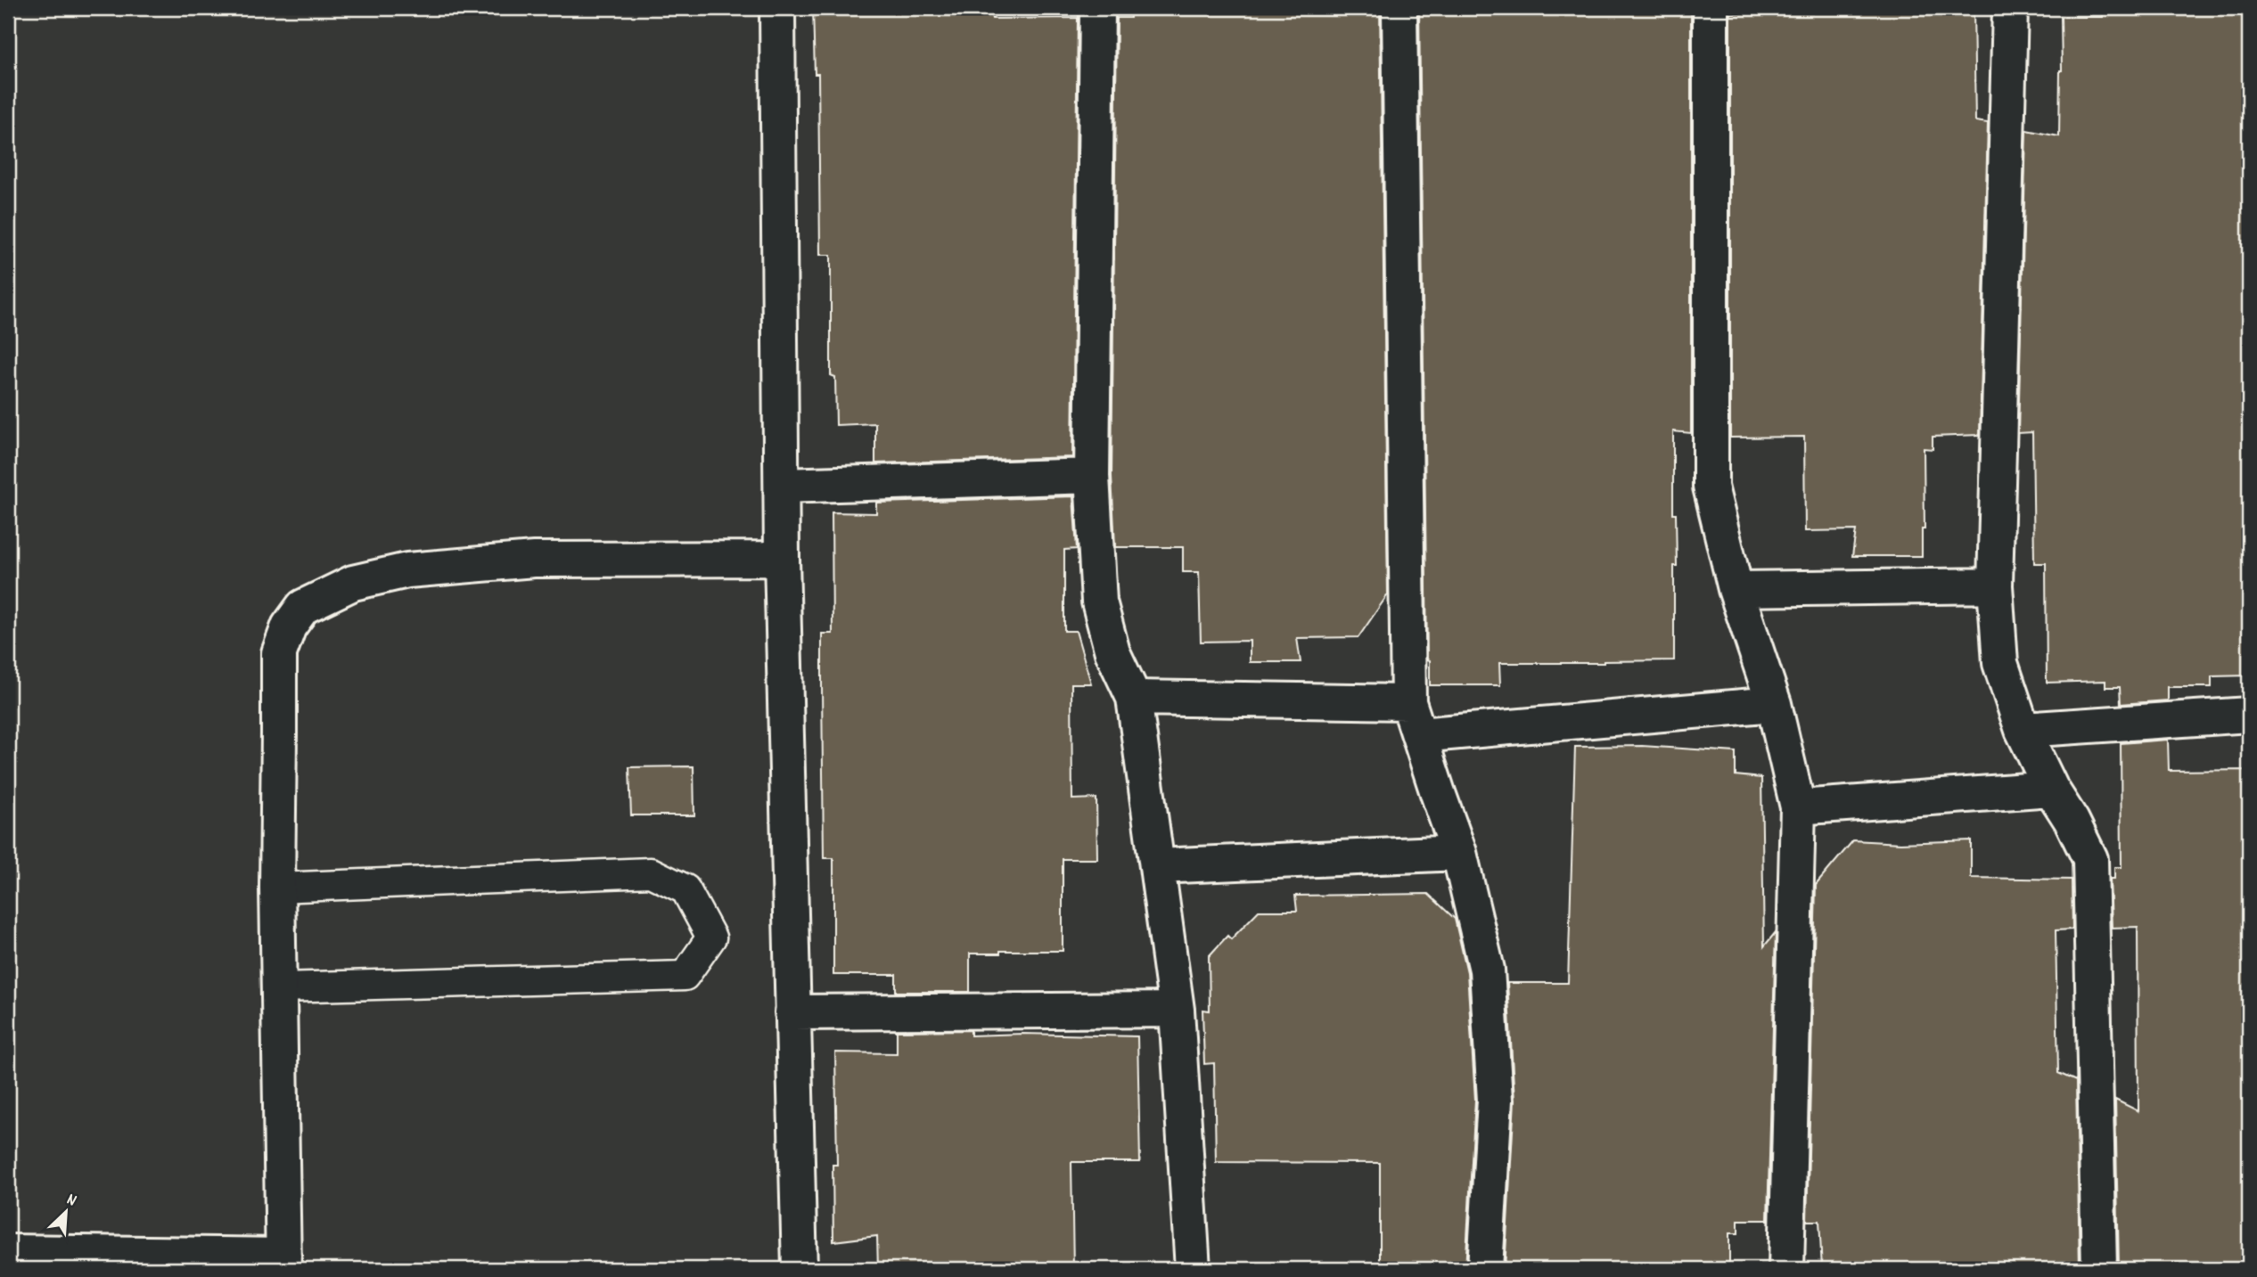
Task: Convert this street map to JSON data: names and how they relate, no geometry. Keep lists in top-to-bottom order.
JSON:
{
  "north": "top right"
}
